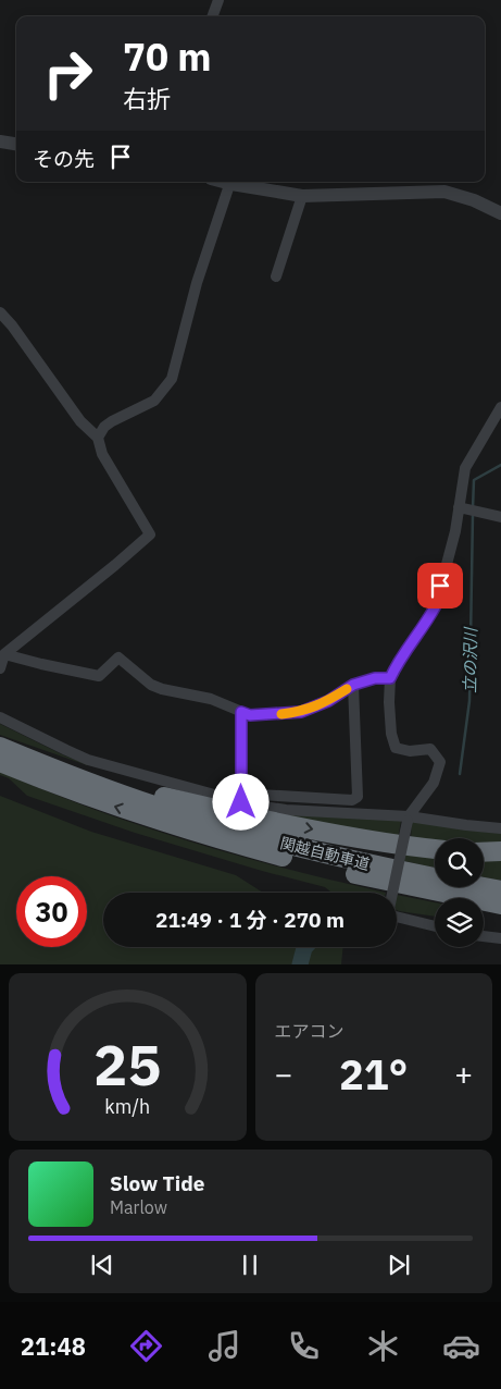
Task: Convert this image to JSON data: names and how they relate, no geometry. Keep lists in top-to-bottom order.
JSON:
{
  "streets": {
    "highway": ["関越自動車道"]
  },
  "water": ["立の沢川"],
  "page": {
    "turn": ["70 m", "右折"],
    "then": "その先",
    "limit": "30",
    "trip": "21:49 · 1 分 · 270 m",
    "tile": "エアコン",
    "heat": ["−", "21°", "+"],
    "song": ["Slow Tide", "Marlow"],
    "tabs": "21:48",
    "gauge": ["25", "km/h"]
  }
}
